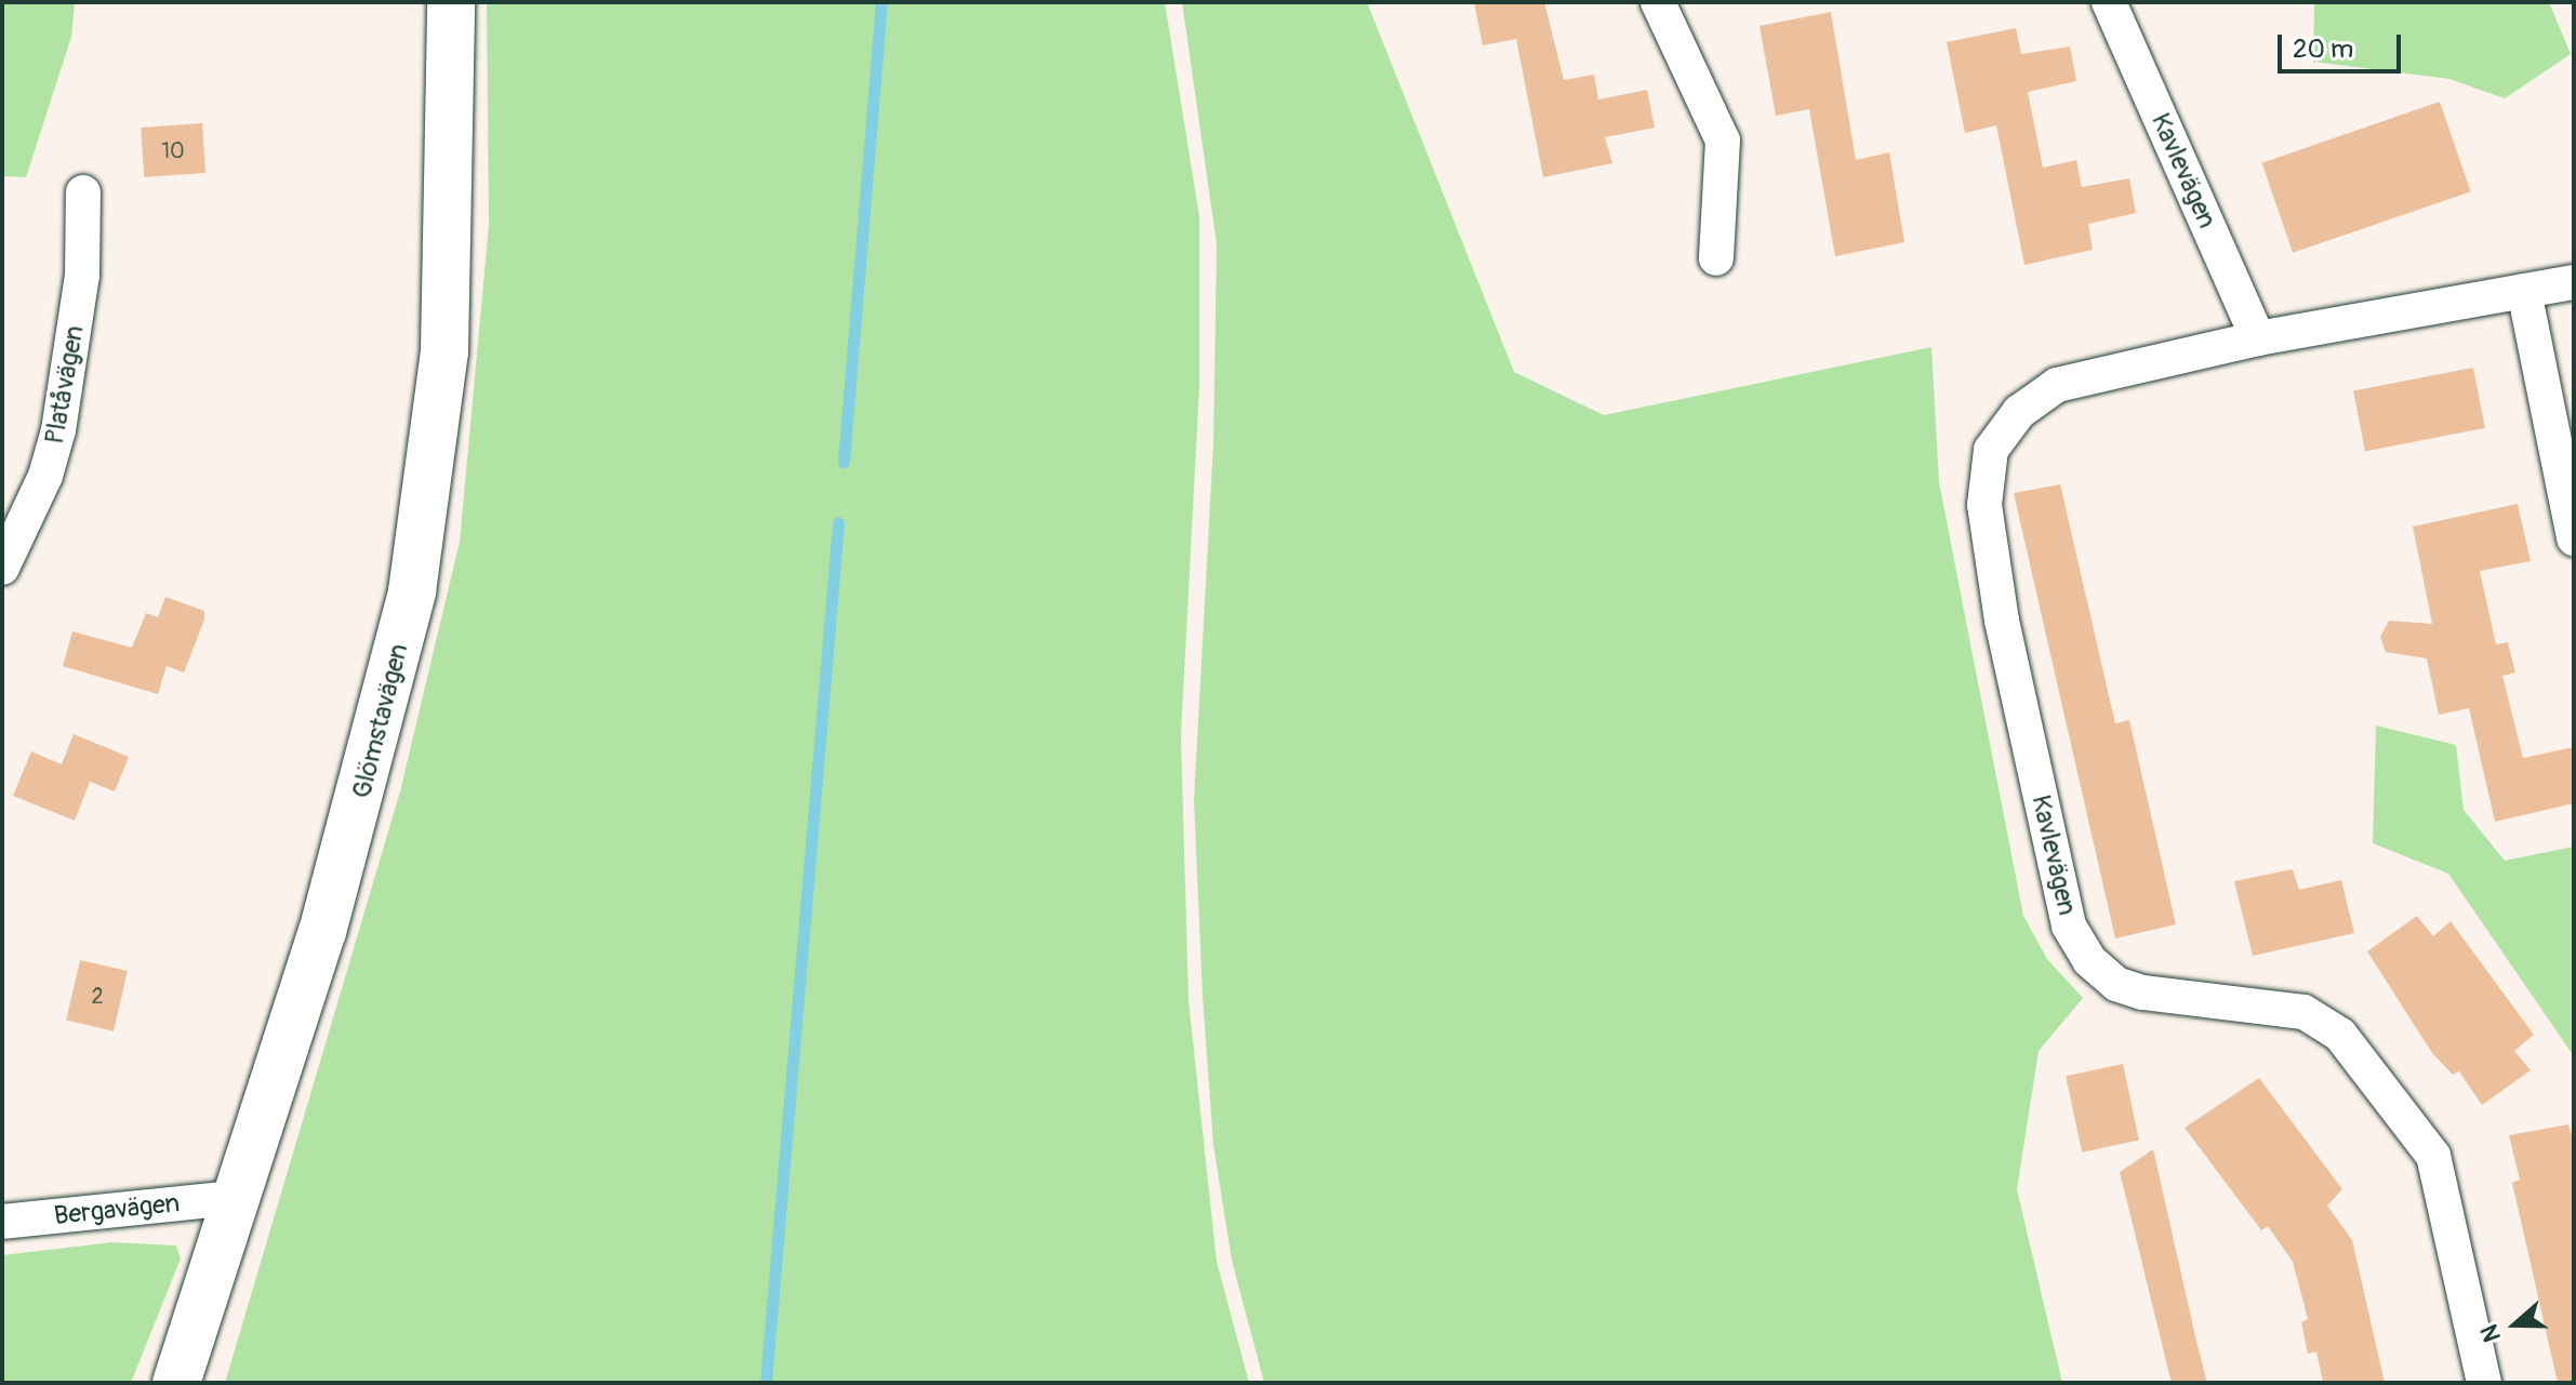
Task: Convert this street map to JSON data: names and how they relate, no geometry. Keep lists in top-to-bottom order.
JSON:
{
  "streets": {
    "main road": ["Glömstavägen"],
    "street": ["Kavlevägen", "Platåvägen", "Bergavägen"]
  },
  "crossings": [
    ["Glömstavägen", "Bergavägen"]
  ],
  "house_numbers": ["10", "2"],
  "scale_bar": "20 m",
  "north": "left"
}
